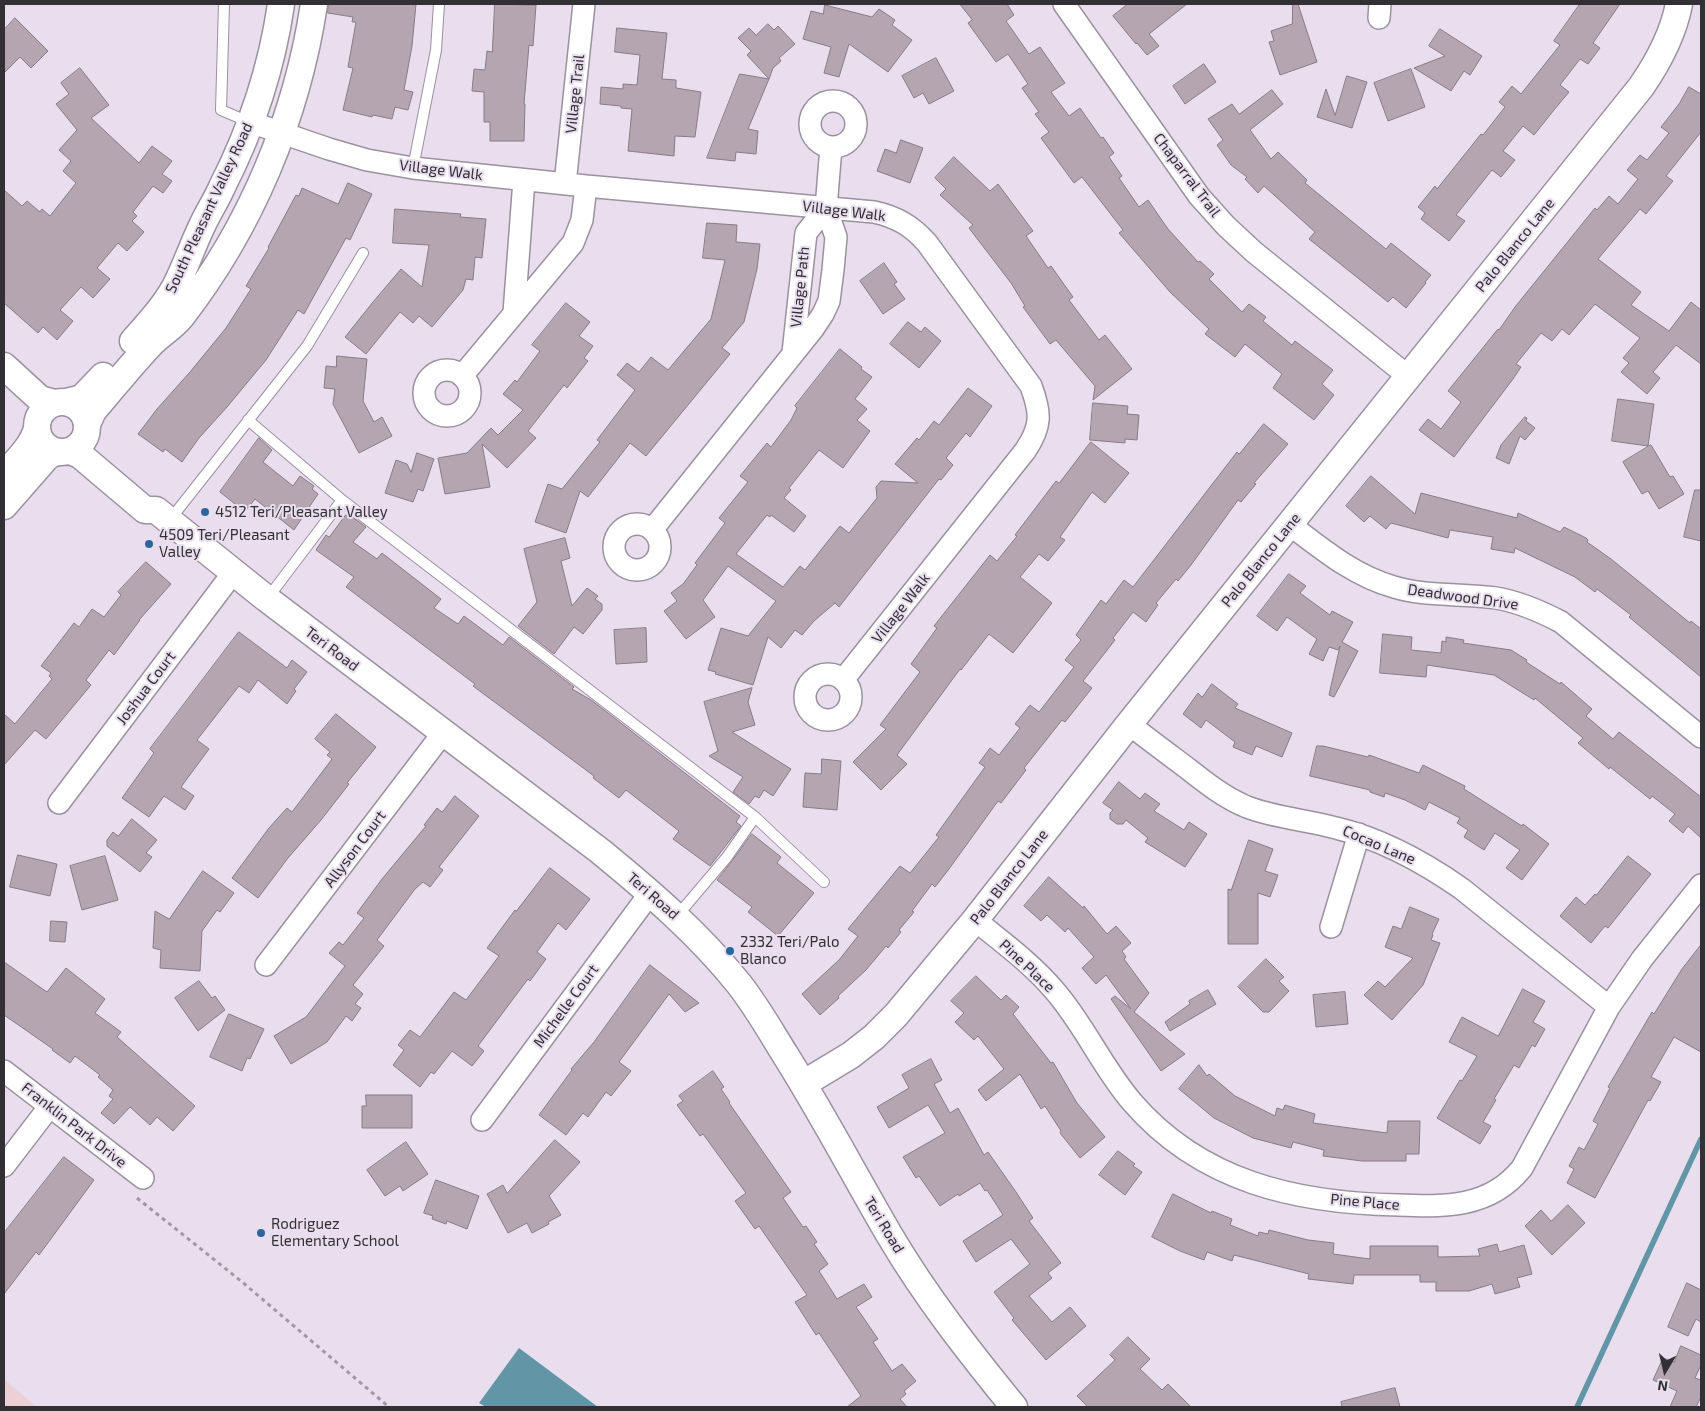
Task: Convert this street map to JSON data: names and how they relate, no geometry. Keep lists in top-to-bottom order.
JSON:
{
  "streets": {
    "street": [
      "Village Trail",
      "Village Walk",
      "Chaparral Trail",
      "South Pleasant Valley Road",
      "Palo Blanco Lane",
      "Village Path",
      "Deadwood Drive",
      "Teri Road",
      "Joshua Court",
      "Cocao Lane",
      "Allyson Court",
      "Pine Place",
      "Michelle Court",
      "Franklin Park Drive"
    ]
  },
  "crossings": [
    ["Village Trail", "Village Walk"],
    ["Village Walk", "South Pleasant Valley Road"],
    ["Village Walk", "Village Path"],
    ["Chaparral Trail", "Palo Blanco Lane"],
    ["South Pleasant Valley Road", "Teri Road"],
    ["Palo Blanco Lane", "Deadwood Drive"],
    ["Palo Blanco Lane", "Teri Road"],
    ["Palo Blanco Lane", "Cocao Lane"],
    ["Palo Blanco Lane", "Pine Place"],
    ["Teri Road", "Joshua Court"],
    ["Teri Road", "Allyson Court"],
    ["Teri Road", "Michelle Court"],
    ["Cocao Lane", "Pine Place"]
  ],
  "places": [
    "4512 Teri/Pleasant Valley",
    "4509 Teri/Pleasant Valley",
    "2332 Teri/Palo Blanco",
    "Rodriguez Elementary School"
  ],
  "north": "bottom"
}
